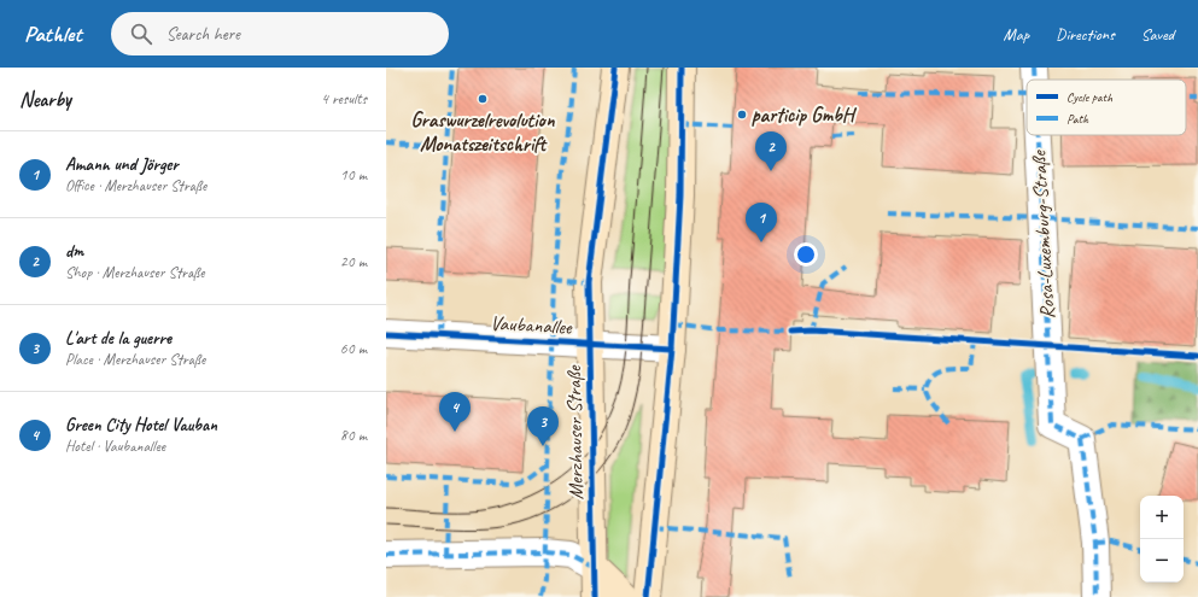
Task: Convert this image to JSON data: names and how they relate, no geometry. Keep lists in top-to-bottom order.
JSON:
{
  "streets": {
    "main road": ["Merzhauser Straße"],
    "street": ["Rosa-Luxemburg-Straße", "Vaubanallee"]
  },
  "crossings": [
    ["Vaubanallee", "Merzhauser Straße"]
  ],
  "places": ["Graswurzelrevolution Monatszeitschrift", "particip GmbH"],
  "legend": ["Cycle path", "Path"],
  "page": {
    "header": "Pathlet",
    "search": "Search here",
    "nav": ["Map", "Directions", "Saved"],
    "heading": ["Nearby", "4 results"],
    "list": [
      {
        "mark": "1",
        "name": "Amann und Jörger",
        "note": "Office · Merzhauser Straße",
        "value": "10 m"
      },
      {
        "mark": "2",
        "name": "dm",
        "note": "Shop · Merzhauser Straße",
        "value": "20 m"
      },
      {
        "mark": "3",
        "name": "L'art de la guerre",
        "note": "Place · Merzhauser Straße",
        "value": "60 m"
      },
      {
        "mark": "4",
        "name": "Green City Hotel Vauban",
        "note": "Hotel · Vaubanallee",
        "value": "80 m"
      }
    ],
    "pins": [
      "2",
      "1",
      "4",
      "3"
    ],
    "map_buttons": ["+", "−"]
  }
}
